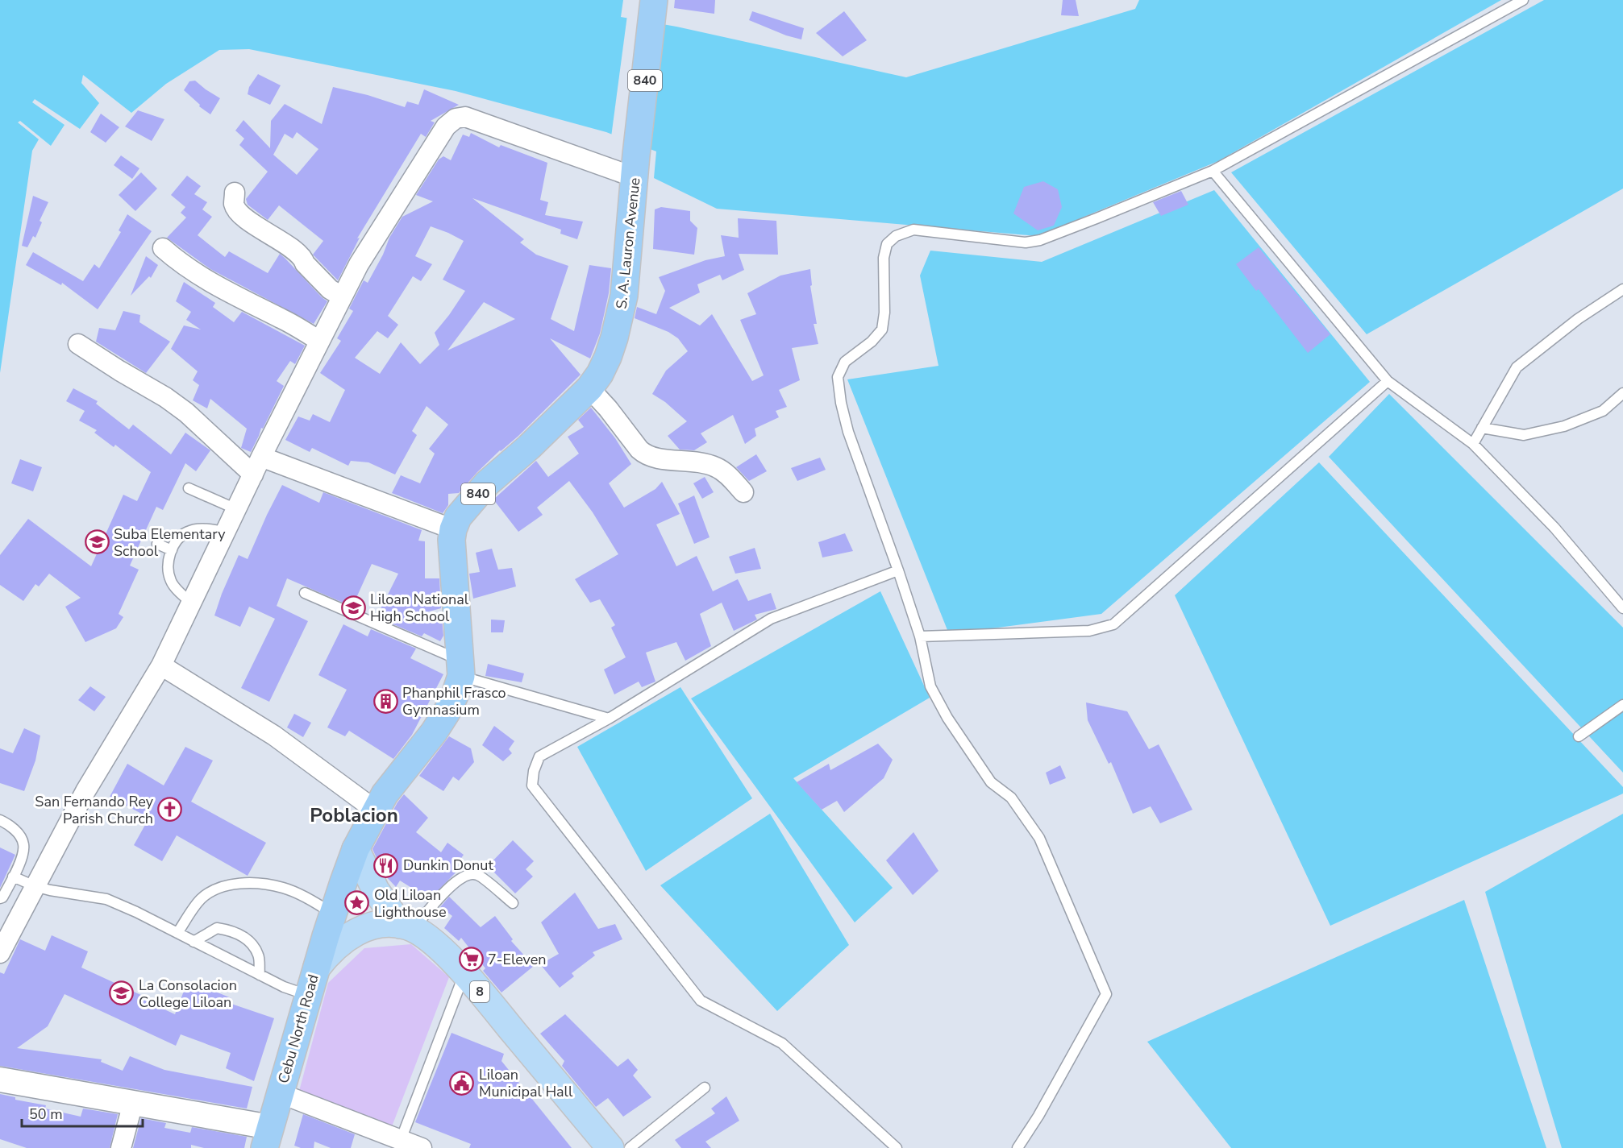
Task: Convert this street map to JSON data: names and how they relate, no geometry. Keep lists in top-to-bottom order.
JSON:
{
  "streets": {
    "highway": ["840", "S. A. Lauron Avenue", "Cebu North Road"],
    "main road": ["8"]
  },
  "crossings": [
    ["S. A. Lauron Avenue", "Cebu North Road"],
    ["8", "Cebu North Road"]
  ],
  "districts": ["Poblacion"],
  "places": {
    "school or university": ["Suba Elementary School", "Liloan National High School", "La Consolacion College Liloan"],
    "building": ["Phanphil Frasco Gymnasium"],
    "church": ["San Fernando Rey Parish Church"],
    "restaurant": ["Dunkin Donut"],
    "place": ["Old Liloan Lighthouse"],
    "supermarket": ["7-Eleven"],
    "public building": ["Liloan Municipal Hall"]
  },
  "scale_bar": "50 m"
}
